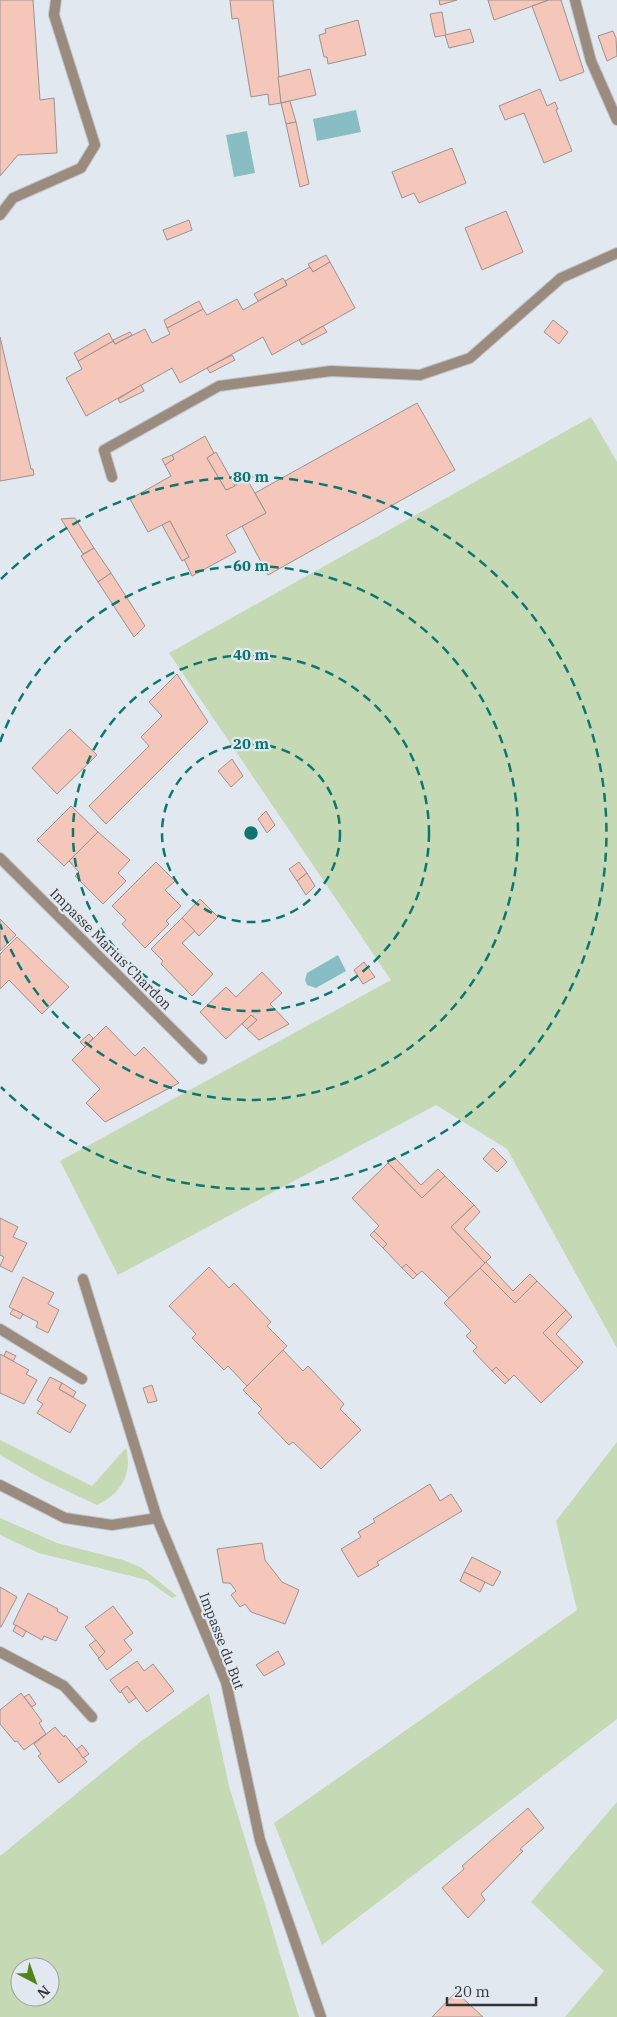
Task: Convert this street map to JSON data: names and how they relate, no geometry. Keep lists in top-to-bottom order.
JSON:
{
  "streets": {
    "street": ["Impasse Marius Chardon", "Impasse du But"]
  },
  "scale_bar": "20 m",
  "north": "bottom right",
  "rings": [
    "80 m",
    "60 m",
    "40 m",
    "20 m"
  ]
}
